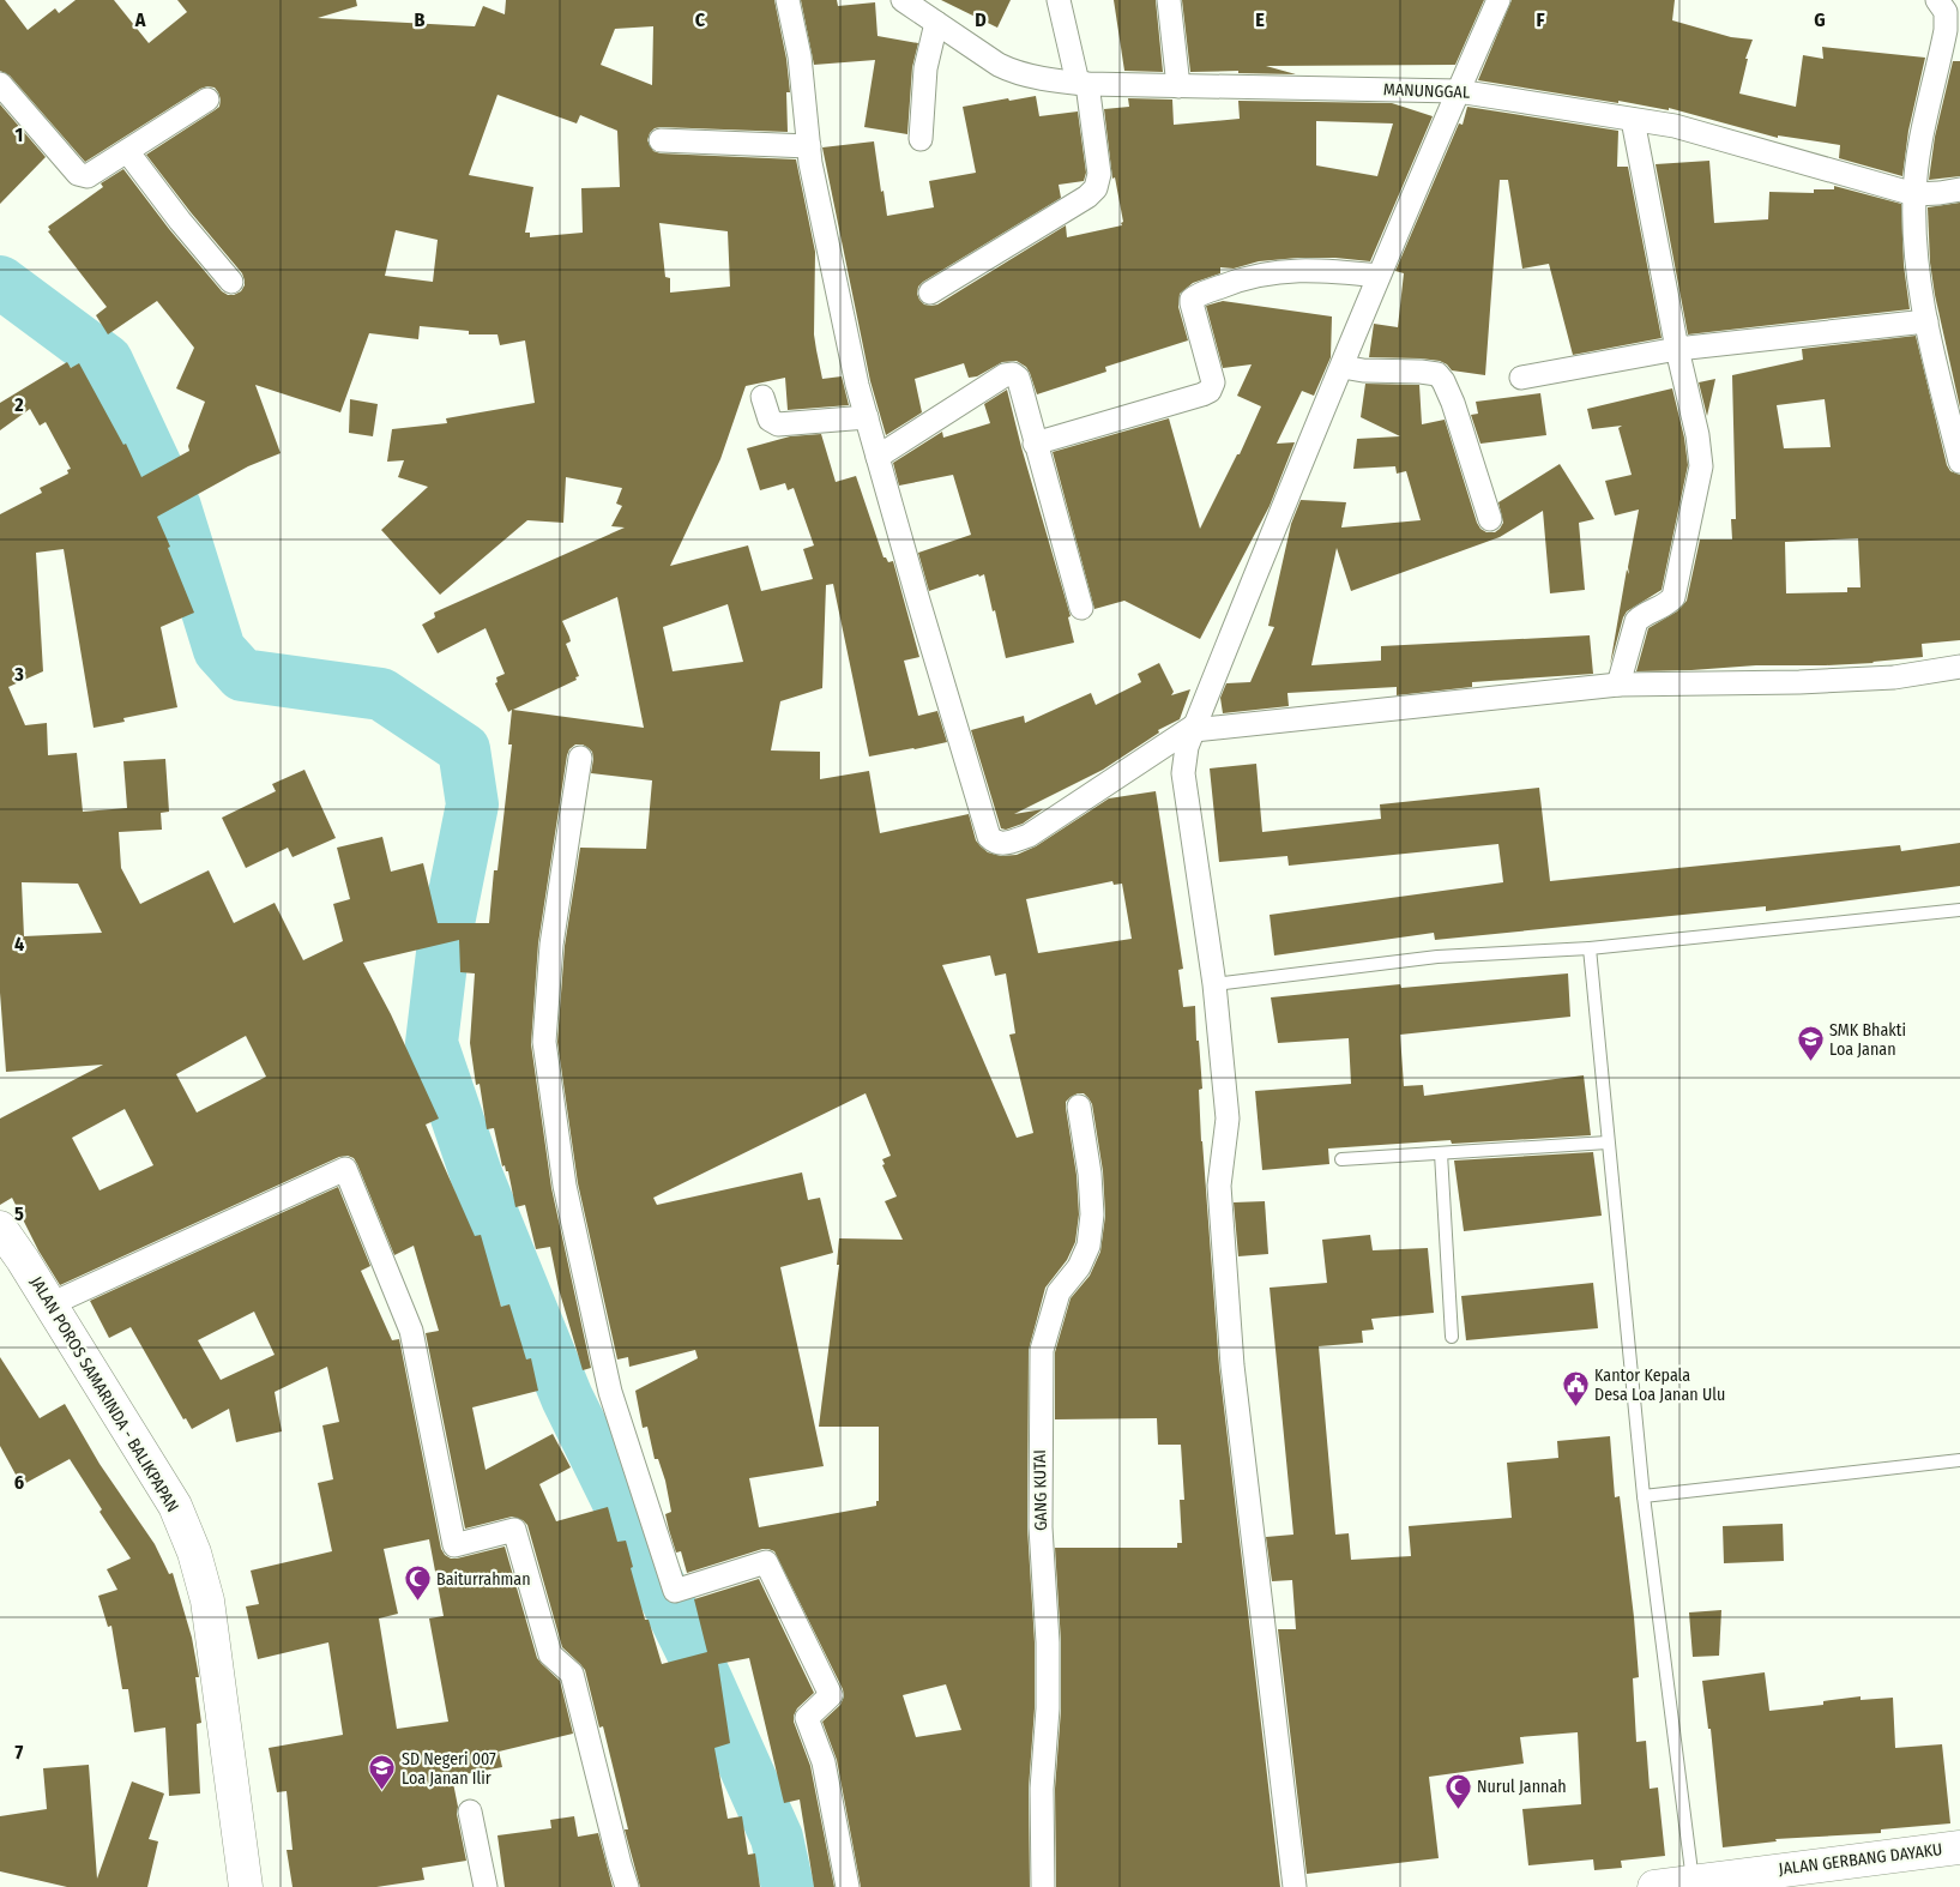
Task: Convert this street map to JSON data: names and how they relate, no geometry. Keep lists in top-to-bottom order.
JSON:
{
  "streets": {
    "highway": ["JALAN POROS SAMARINDA - BALIKPAPAN", "JALAN GERBANG DAYAKU"],
    "street": ["MANUNGGAL", "GANG KUTAI"]
  },
  "places": {
    "school or university": ["SMK Bhakti Loa Janan", "SD Negeri 007 Loa Janan Ilir"],
    "public building": ["Kantor Kepala Desa Loa Janan Ulu"],
    "mosque": ["Baiturrahman", "Nurul Jannah"]
  },
  "grid": {
    "columns": [
      "A",
      "B",
      "C",
      "D",
      "E",
      "F",
      "G"
    ],
    "rows": [
      "1",
      "2",
      "3",
      "4",
      "5",
      "6",
      "7"
    ]
  }
}
